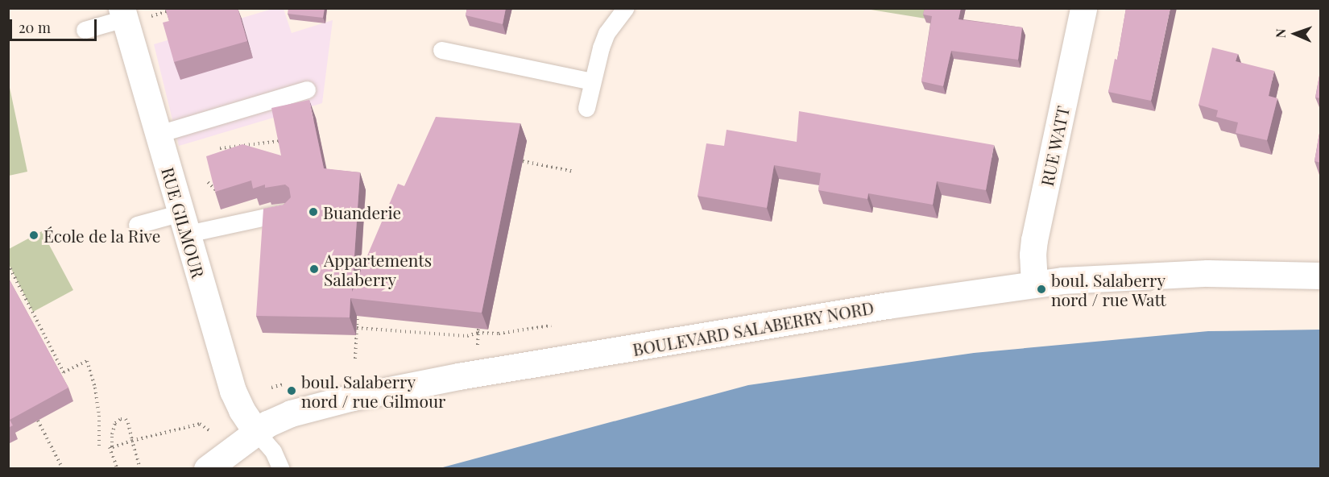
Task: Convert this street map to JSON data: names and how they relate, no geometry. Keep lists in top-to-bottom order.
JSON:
{
  "streets": {
    "street": ["RUE WATT", "RUE GILMOUR", "BOULEVARD SALABERRY NORD"]
  },
  "crossings": [
    ["RUE WATT", "BOULEVARD SALABERRY NORD"],
    ["RUE GILMOUR", "BOULEVARD SALABERRY NORD"]
  ],
  "places": [
    "Buanderie",
    "École de la Rive",
    "Appartements Salaberry",
    "boul. Salaberry nord / rue Watt",
    "boul. Salaberry nord / rue Gilmour"
  ],
  "scale_bar": "20 m",
  "north": "left"
}
